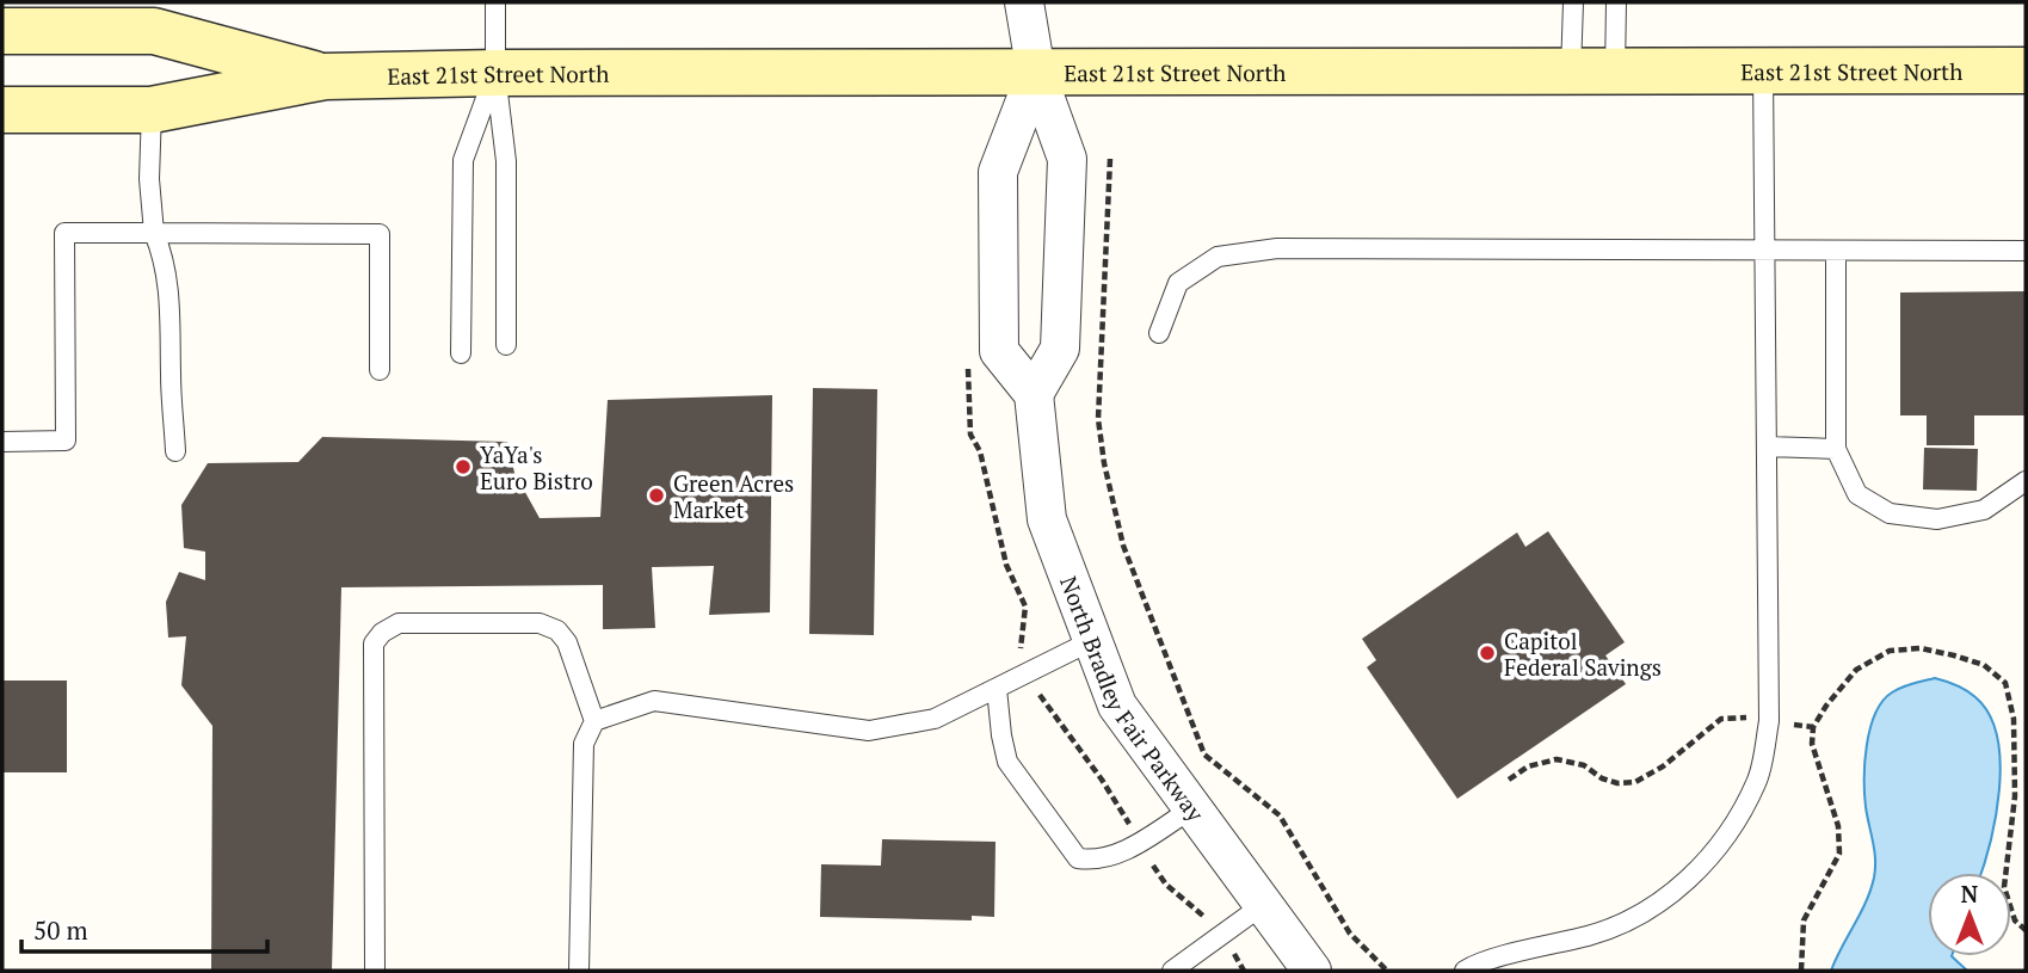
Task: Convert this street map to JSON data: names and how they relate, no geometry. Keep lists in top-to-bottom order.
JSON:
{
  "streets": {
    "main road": ["East 21st Street North"],
    "street": ["North Bradley Fair Parkway"]
  },
  "places": ["YaYa's Euro Bistro", "Green Acres Market", "Capitol Federal Savings"],
  "scale_bar": "50 m",
  "north": "top"
}
